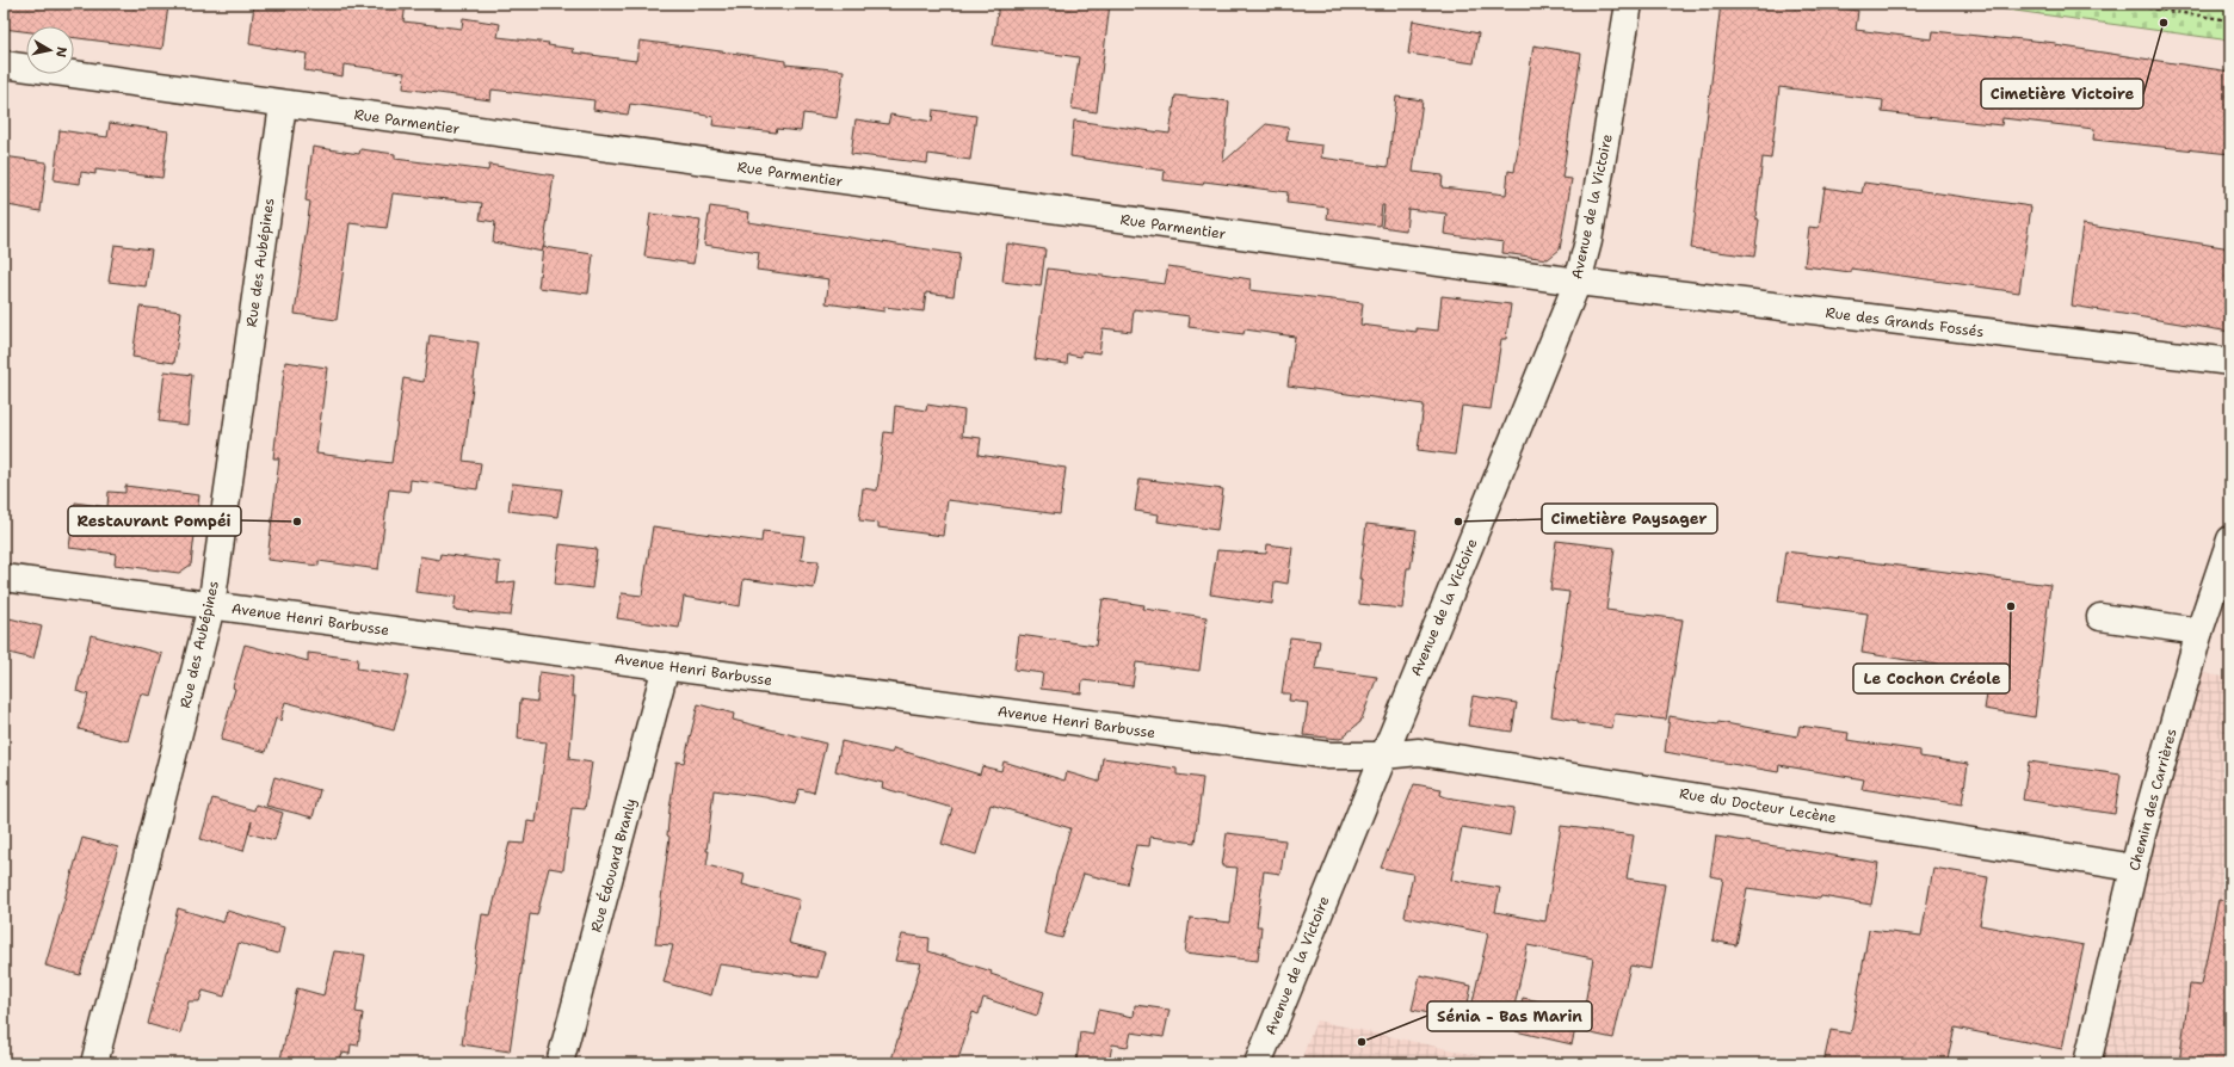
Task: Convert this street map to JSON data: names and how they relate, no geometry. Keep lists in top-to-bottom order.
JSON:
{
  "streets": {
    "street": [
      "Rue Parmentier",
      "Avenue de la Victoire",
      "Rue des Aubépines",
      "Rue des Grands Fossés",
      "Avenue Henri Barbusse",
      "Chemin des Carrières",
      "Rue du Docteur Lecène",
      "Rue Édouard Branly"
    ]
  },
  "crossings": [
    ["Rue Parmentier", "Avenue de la Victoire"],
    ["Rue Parmentier", "Rue des Aubépines"],
    ["Rue Parmentier", "Rue des Grands Fossés"],
    ["Avenue de la Victoire", "Rue des Grands Fossés"],
    ["Avenue de la Victoire", "Avenue Henri Barbusse"],
    ["Avenue de la Victoire", "Rue du Docteur Lecène"],
    ["Rue des Aubépines", "Avenue Henri Barbusse"],
    ["Avenue Henri Barbusse", "Rue du Docteur Lecène"],
    ["Avenue Henri Barbusse", "Rue Édouard Branly"],
    ["Chemin des Carrières", "Rue du Docteur Lecène"]
  ],
  "places": [
    "Cimetière Victoire",
    "Restaurant Pompéi",
    "Cimetière Paysager",
    "Le Cochon Créole",
    "Sénia - Bas Marin"
  ],
  "north": "right"
}
